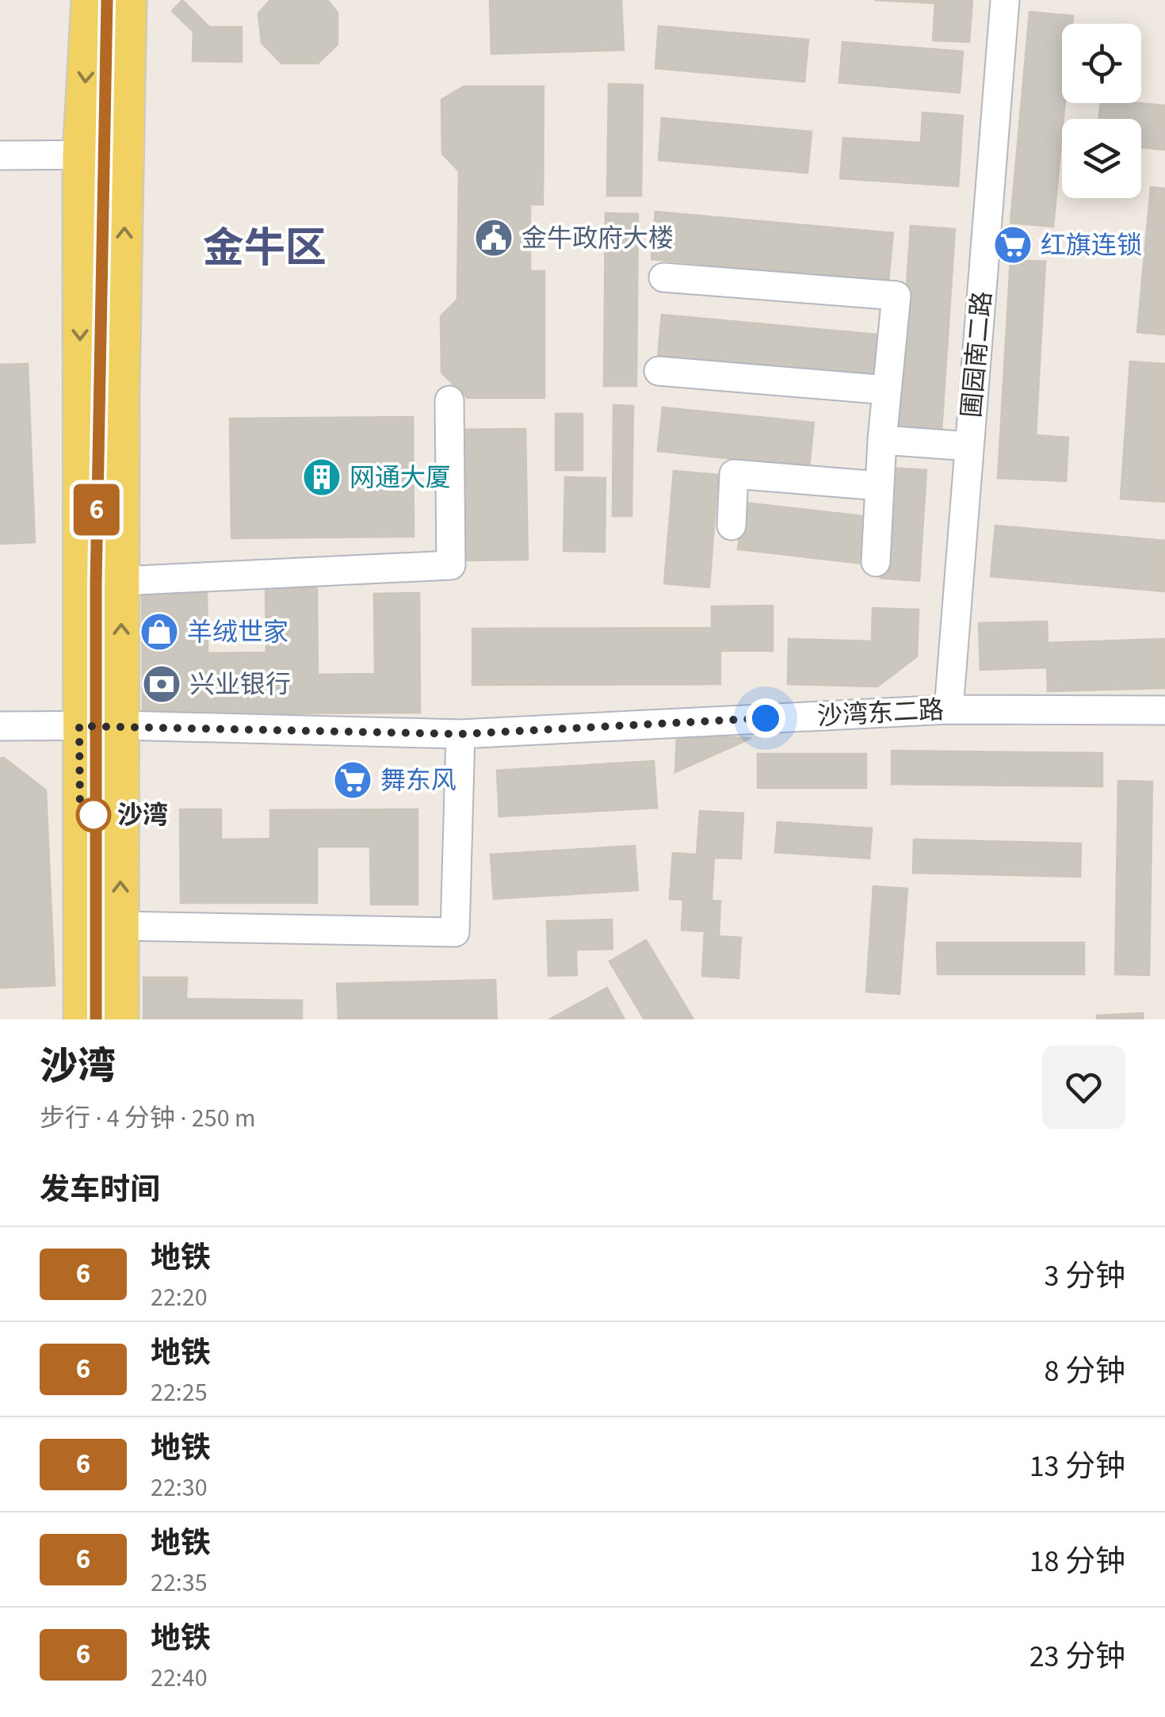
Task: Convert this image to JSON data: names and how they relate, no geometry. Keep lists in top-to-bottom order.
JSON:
{
  "streets": {
    "street": ["圃园南二路", "沙湾东二路"]
  },
  "crossings": [
    ["圃园南二路", "沙湾东二路"]
  ],
  "districts": ["金牛区"],
  "places": {
    "public building": ["金牛政府大楼"],
    "supermarket": ["红旗连锁", "舞东风"],
    "building": ["网通大厦"],
    "shop": ["羊绒世家"],
    "bank": ["兴业银行"],
    "other": ["沙湾"]
  },
  "lines": ["metro line 6"],
  "page": {
    "on_map": "6",
    "heading": [
      ["沙湾", "步行 · 4 分钟 · 250 m"],
      "发车时间"
    ],
    "list": [
      {
        "mark": "6",
        "name": "地铁",
        "note": "22:20",
        "value": "3 分钟"
      },
      {
        "mark": "6",
        "name": "地铁",
        "note": "22:25",
        "value": "8 分钟"
      },
      {
        "mark": "6",
        "name": "地铁",
        "note": "22:30",
        "value": "13 分钟"
      },
      {
        "mark": "6",
        "name": "地铁",
        "note": "22:35",
        "value": "18 分钟"
      },
      {
        "mark": "6",
        "name": "地铁",
        "note": "22:40",
        "value": "23 分钟"
      }
    ]
  }
}
